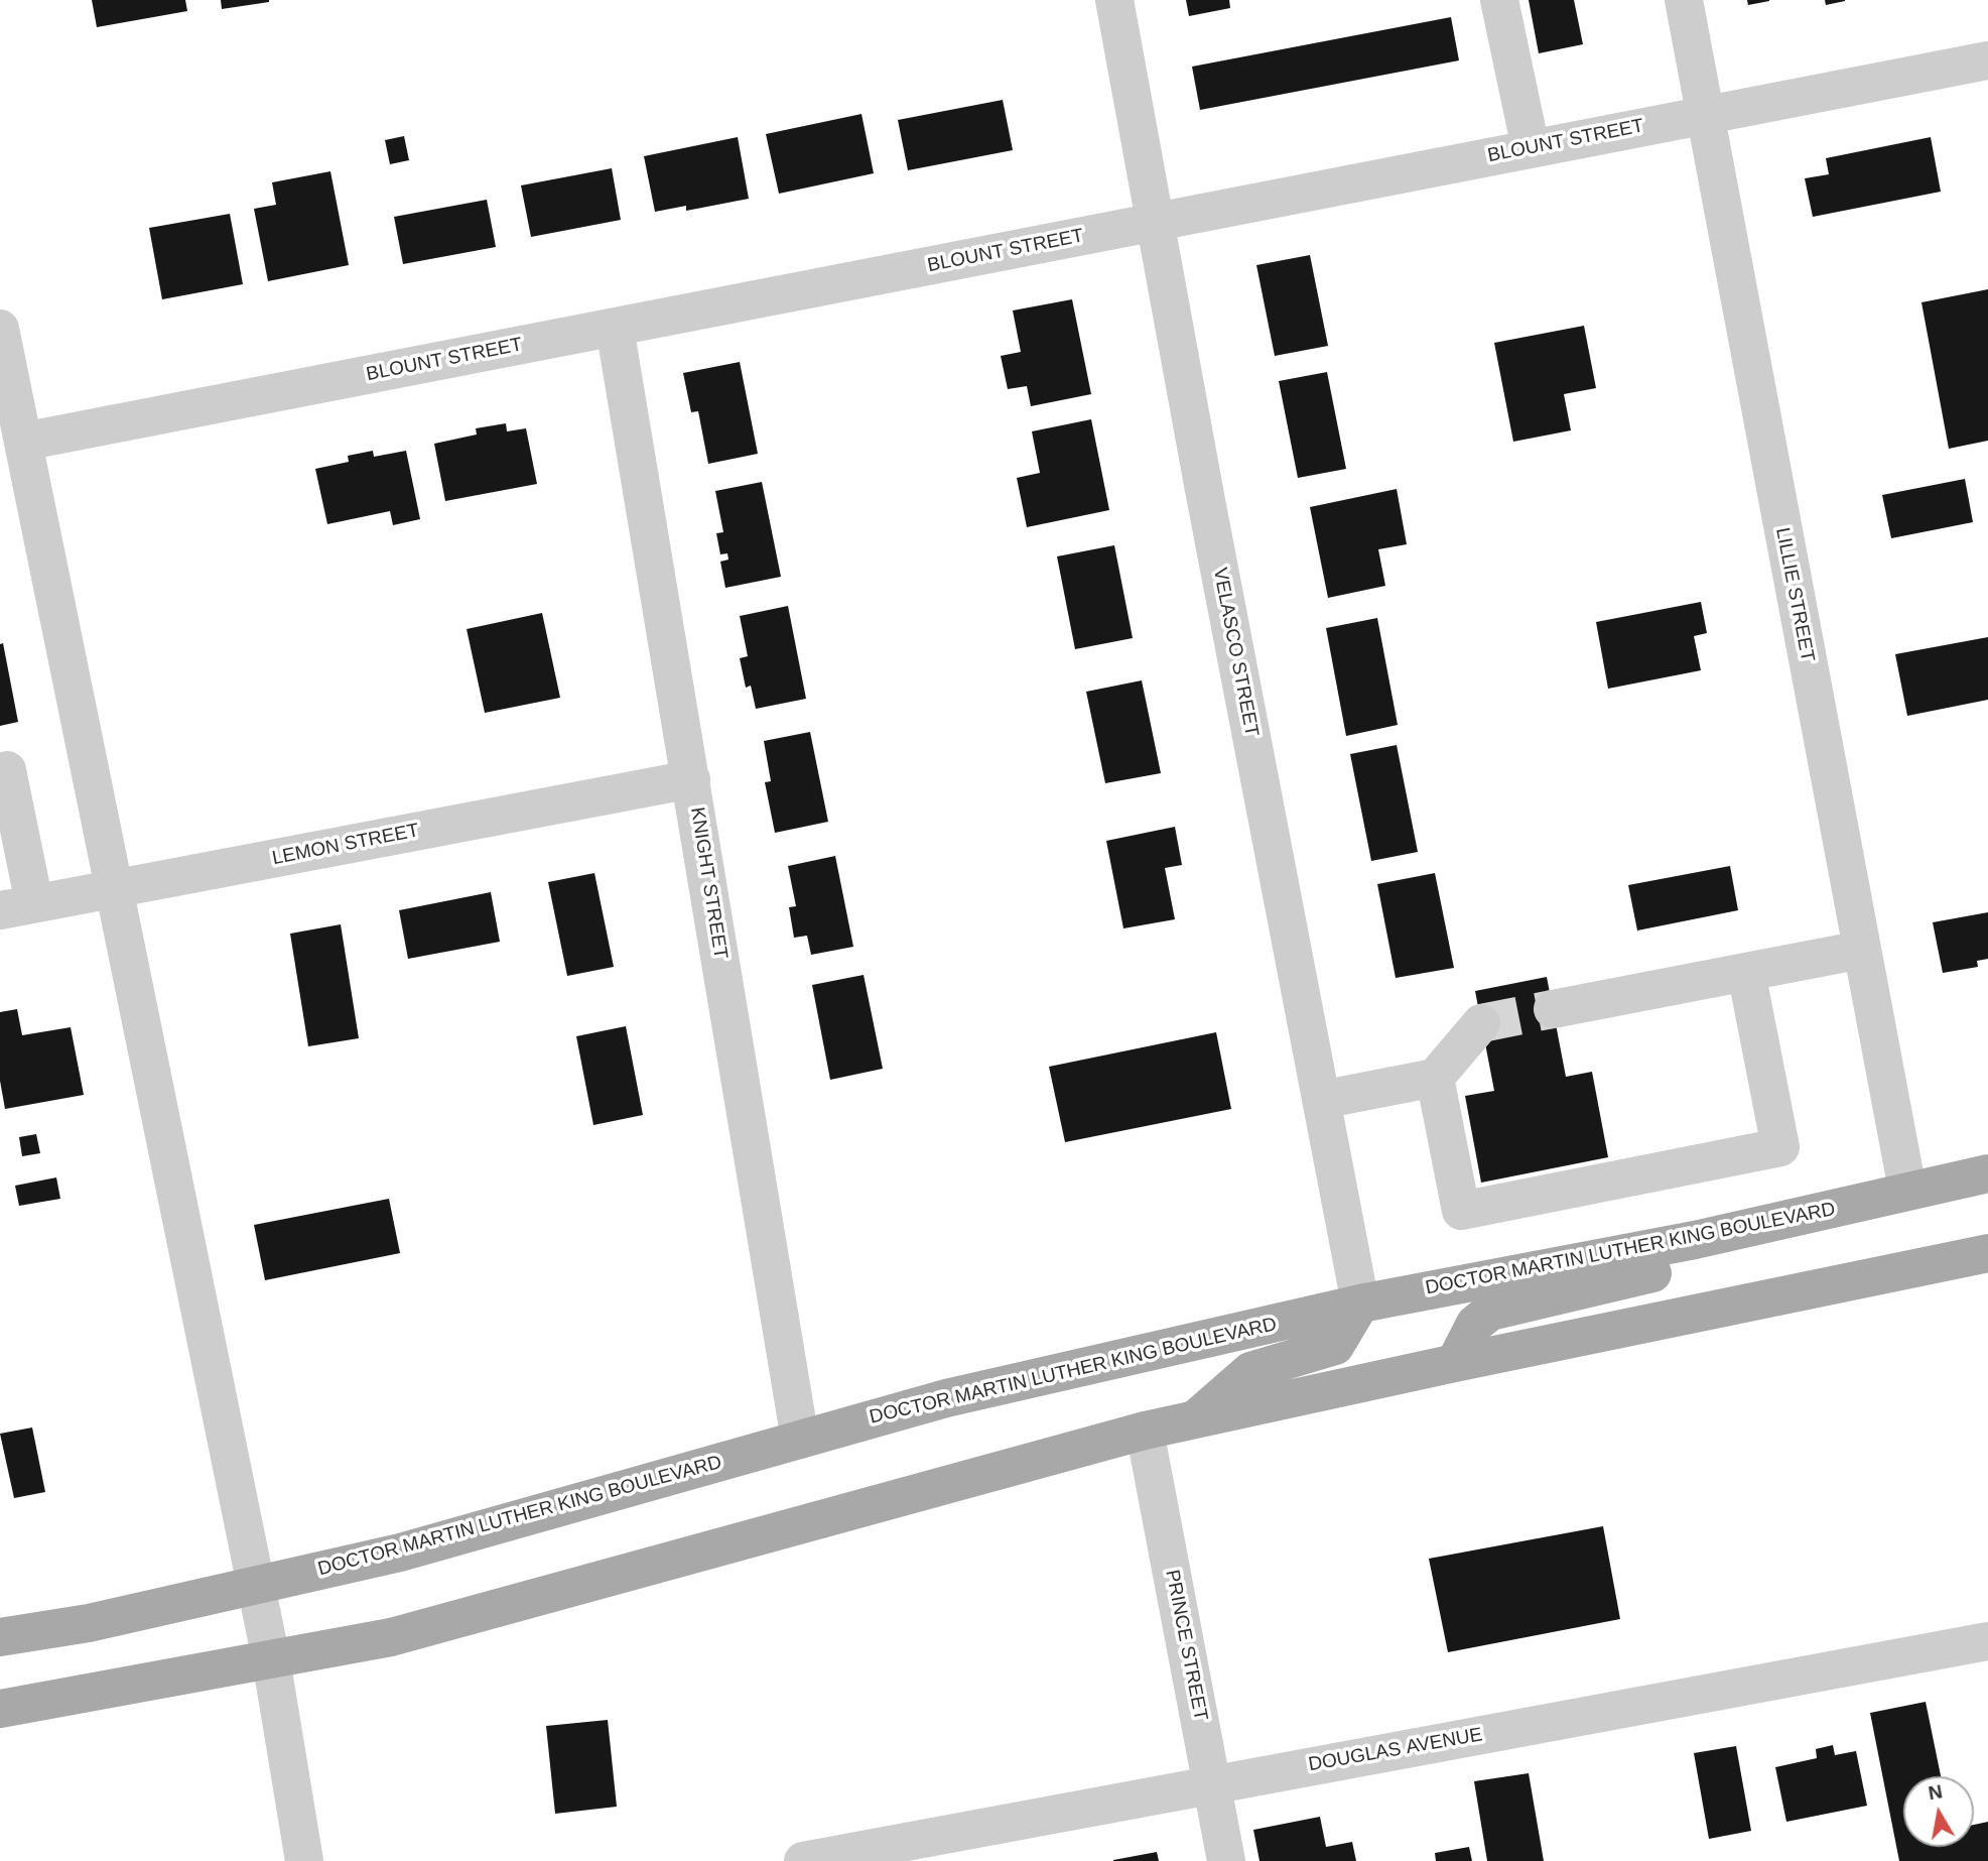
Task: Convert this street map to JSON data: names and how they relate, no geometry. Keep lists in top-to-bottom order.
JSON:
{
  "streets": {
    "main road": ["DOCTOR MARTIN LUTHER KING BOULEVARD"],
    "street": [
      "BLOUNT STREET",
      "LILLIE STREET",
      "VELASCO STREET",
      "LEMON STREET",
      "KNIGHT STREET",
      "PRINCE STREET",
      "DOUGLAS AVENUE"
    ]
  },
  "crossings": [
    ["BLOUNT STREET", "LILLIE STREET"],
    ["BLOUNT STREET", "VELASCO STREET"],
    ["BLOUNT STREET", "KNIGHT STREET"],
    ["LILLIE STREET", "DOCTOR MARTIN LUTHER KING BOULEVARD"],
    ["VELASCO STREET", "DOCTOR MARTIN LUTHER KING BOULEVARD"],
    ["LEMON STREET", "KNIGHT STREET"],
    ["KNIGHT STREET", "DOCTOR MARTIN LUTHER KING BOULEVARD"],
    ["PRINCE STREET", "DOUGLAS AVENUE"]
  ],
  "north": "top"
}
